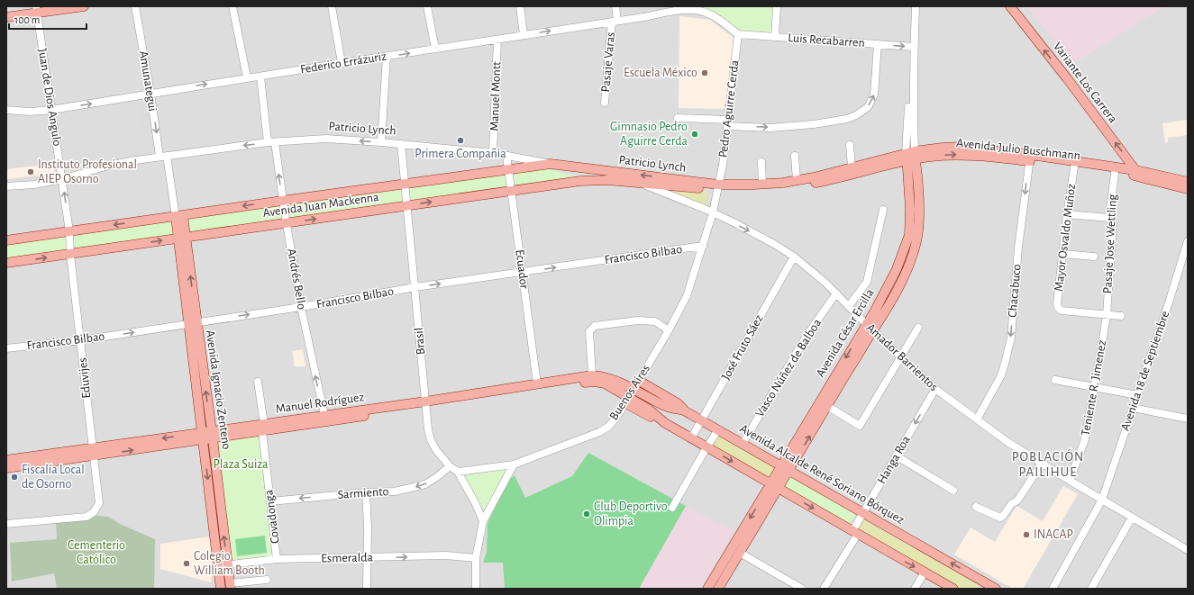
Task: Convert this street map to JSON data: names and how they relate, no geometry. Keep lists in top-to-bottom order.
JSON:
{
  "streets": {
    "main road": [
      "Variante Los Carrera",
      "Patricio Lynch",
      "Avenida Julio Buschmann",
      "Avenida Juan Mackenna",
      "Avenida César Ercilla",
      "Avenida Ignacio Zenteno",
      "Manuel Rodríguez",
      "Avenida Alcalde René Soriano Bórquez"
    ],
    "street": [
      "Luis Recabarren",
      "Pasaje Varas",
      "Federico Errázuriz",
      "Amunategui",
      "Manuel Montt",
      "Juan de Dios Angulo",
      "Pedro Aguirre Cerda",
      "Mayor Osvaldo Muñoz",
      "Pasaje Jose Wettling",
      "Francisco Bilbao",
      "Ecuador",
      "Andrés Bello",
      "Chacabuco",
      "Brasil",
      "José Fruto Sáez",
      "Amador Barrientos",
      "Vasco Núñez de Balboa",
      "Avenida 18 de Septiembre",
      "Eduvijes",
      "Teniente R. Jimenez",
      "Buenos Aires",
      "Hanga Roa",
      "Sarmiento",
      "Covadonga",
      "Esmeralda"
    ]
  },
  "crossings": [
    ["Luis Recabarren", "Federico Errázuriz"],
    ["Luis Recabarren", "Pedro Aguirre Cerda"],
    ["Luis Recabarren", "Avenida César Ercilla"],
    ["Pasaje Varas", "Federico Errázuriz"],
    ["Federico Errázuriz", "Amunategui"],
    ["Federico Errázuriz", "Manuel Montt"],
    ["Federico Errázuriz", "Juan de Dios Angulo"],
    ["Federico Errázuriz", "Pedro Aguirre Cerda"],
    ["Federico Errázuriz", "Andrés Bello"],
    ["Amunategui", "Patricio Lynch"],
    ["Amunategui", "Avenida Juan Mackenna"],
    ["Amunategui", "Avenida Ignacio Zenteno"],
    ["Variante Los Carrera", "Avenida Julio Buschmann"],
    ["Manuel Montt", "Patricio Lynch"],
    ["Juan de Dios Angulo", "Patricio Lynch"],
    ["Juan de Dios Angulo", "Avenida Juan Mackenna"],
    ["Juan de Dios Angulo", "Eduvijes"],
    ["Pedro Aguirre Cerda", "Patricio Lynch"],
    ["Pedro Aguirre Cerda", "Avenida Julio Buschmann"],
    ["Pedro Aguirre Cerda", "Avenida Juan Mackenna"],
    ["Pedro Aguirre Cerda", "Buenos Aires"],
    ["Patricio Lynch", "Avenida Julio Buschmann"],
    ["Patricio Lynch", "Avenida Juan Mackenna"],
    ["Patricio Lynch", "Ecuador"],
    ["Patricio Lynch", "Andrés Bello"],
    ["Patricio Lynch", "Brasil"],
    ["Patricio Lynch", "Buenos Aires"],
    ["Avenida Julio Buschmann", "Avenida Juan Mackenna"],
    ["Avenida Julio Buschmann", "Mayor Osvaldo Muñoz"],
    ["Avenida Julio Buschmann", "Pasaje Jose Wettling"],
    ["Avenida Julio Buschmann", "Chacabuco"],
    ["Avenida Julio Buschmann", "Avenida César Ercilla"],
    ["Avenida Julio Buschmann", "Buenos Aires"],
    ["Avenida Juan Mackenna", "Ecuador"],
    ["Avenida Juan Mackenna", "Andrés Bello"],
    ["Avenida Juan Mackenna", "Brasil"],
    ["Avenida Juan Mackenna", "Amador Barrientos"],
    ["Avenida Juan Mackenna", "Eduvijes"],
    ["Avenida Juan Mackenna", "Avenida Ignacio Zenteno"],
    ["Avenida Juan Mackenna", "Buenos Aires"],
    ["Mayor Osvaldo Muñoz", "Pasaje Jose Wettling"],
    ["Mayor Osvaldo Muñoz", "Teniente R. Jimenez"],
    ["Pasaje Jose Wettling", "Teniente R. Jimenez"],
    ["Francisco Bilbao", "Ecuador"],
    ["Francisco Bilbao", "Andrés Bello"],
    ["Francisco Bilbao", "Brasil"],
    ["Francisco Bilbao", "Eduvijes"],
    ["Francisco Bilbao", "Avenida Ignacio Zenteno"],
    ["Francisco Bilbao", "Buenos Aires"],
    ["Ecuador", "Manuel Rodríguez"],
    ["Andrés Bello", "Manuel Rodríguez"],
    ["Chacabuco", "Amador Barrientos"],
    ["Avenida César Ercilla", "Amador Barrientos"],
    ["Avenida César Ercilla", "Avenida Alcalde René Soriano Bórquez"],
    ["Brasil", "Buenos Aires"],
    ["Brasil", "Manuel Rodríguez"],
    ["Brasil", "Sarmiento"],
    ["José Fruto Sáez", "Amador Barrientos"],
    ["José Fruto Sáez", "Avenida Alcalde René Soriano Bórquez"],
    ["Amador Barrientos", "Vasco Núñez de Balboa"],
    ["Amador Barrientos", "Avenida 18 de Septiembre"],
    ["Amador Barrientos", "Teniente R. Jimenez"],
    ["Amador Barrientos", "Buenos Aires"],
    ["Amador Barrientos", "Hanga Roa"],
    ["Vasco Núñez de Balboa", "Avenida Alcalde René Soriano Bórquez"],
    ["Eduvijes", "Manuel Rodríguez"],
    ["Avenida Ignacio Zenteno", "Manuel Rodríguez"],
    ["Avenida Ignacio Zenteno", "Esmeralda"],
    ["Buenos Aires", "Manuel Rodríguez"],
    ["Buenos Aires", "Avenida Alcalde René Soriano Bórquez"],
    ["Manuel Rodríguez", "Avenida Alcalde René Soriano Bórquez"],
    ["Manuel Rodríguez", "Covadonga"],
    ["Hanga Roa", "Avenida Alcalde René Soriano Bórquez"],
    ["Sarmiento", "Covadonga"],
    ["Covadonga", "Esmeralda"]
  ],
  "one_way": [
    "Federico Errázuriz",
    "Variante Los Carrera",
    "Patricio Lynch",
    "Francisco Bilbao",
    "Andrés Bello",
    "Chacabuco",
    "Sarmiento",
    "Esmeralda"
  ],
  "districts": ["POBLACIÓN PAILIHUE"],
  "parks": ["Plaza Suiza", "Cementerio Católico"],
  "places": [
    "Escuela México",
    "Gimnasio Pedro Aguirre Cerda",
    "Primera Compañia",
    "Instituto Profesional AIEP Osorno",
    "Fiscalía Local de Osorno",
    "Club Deportivo Olimpia",
    "INACAP",
    "Colegio William Booth"
  ],
  "scale_bar": "100 m"
}
